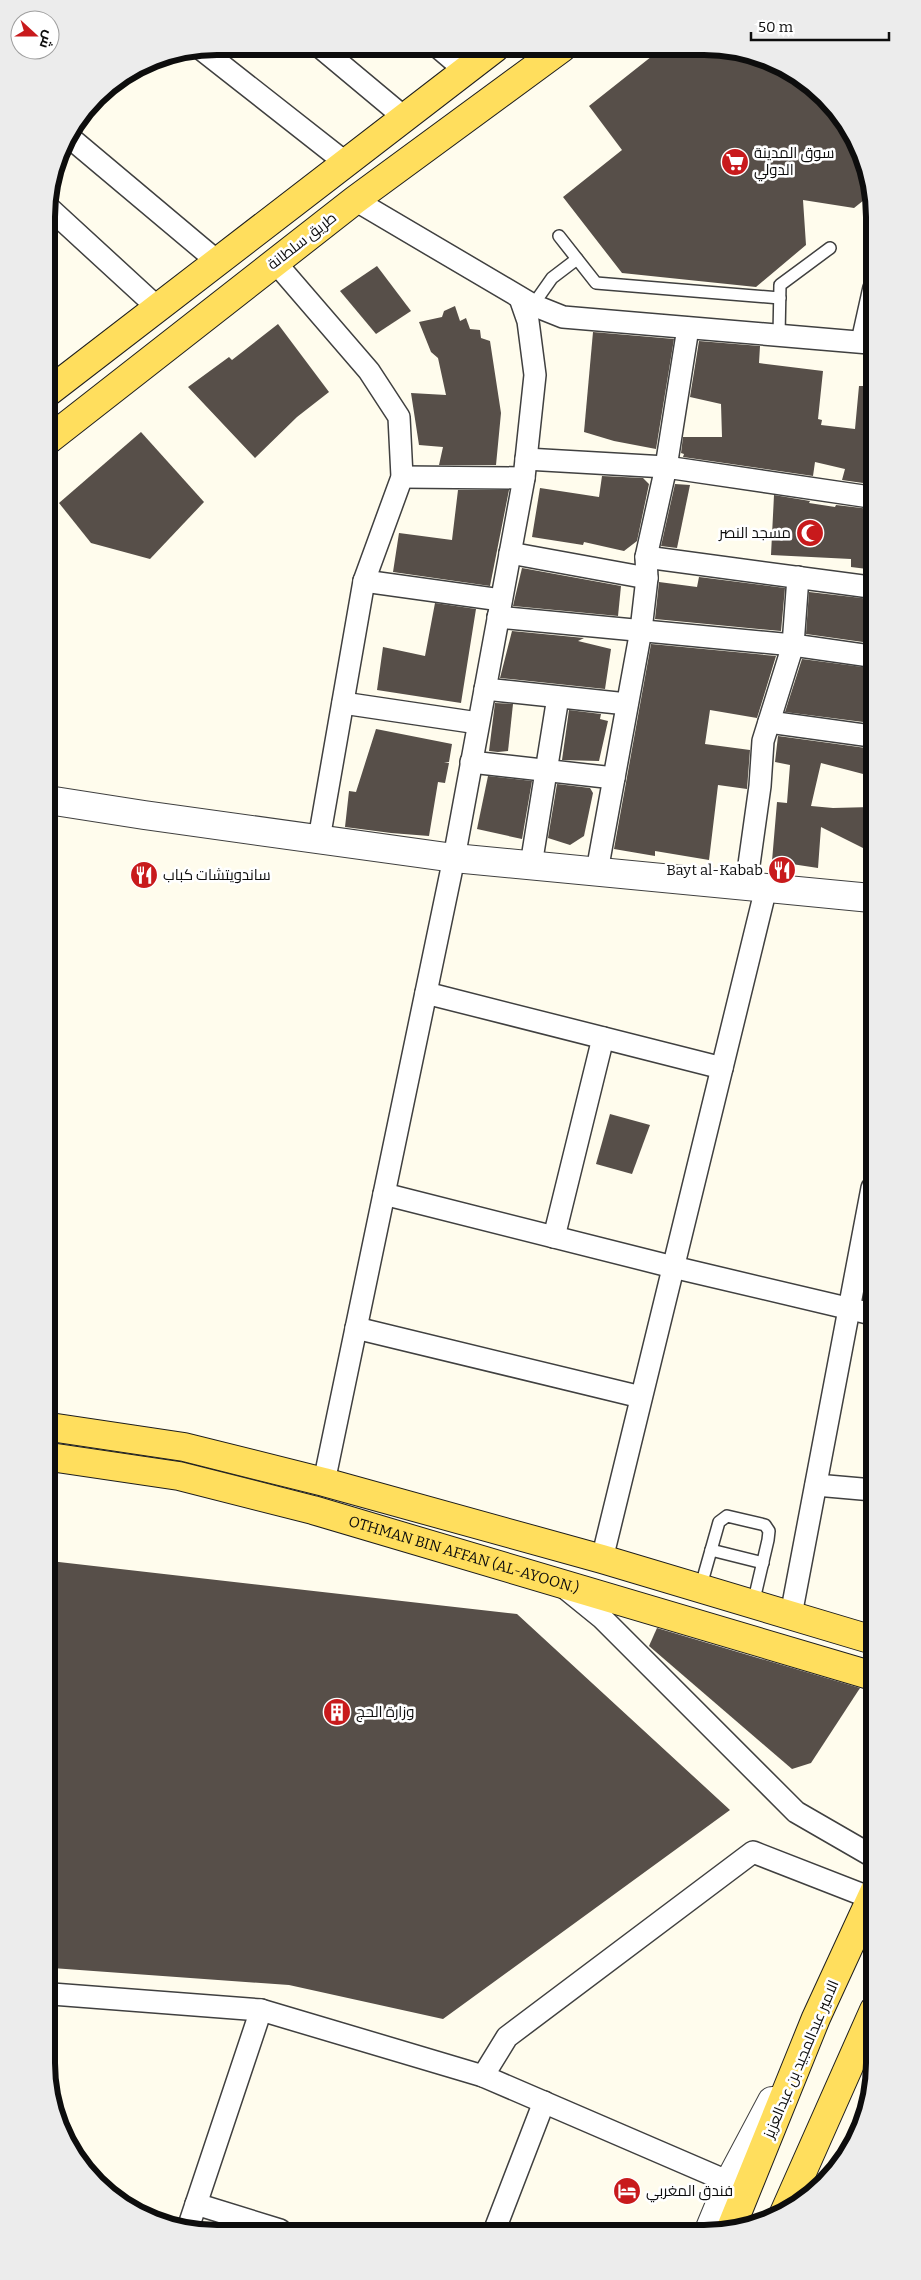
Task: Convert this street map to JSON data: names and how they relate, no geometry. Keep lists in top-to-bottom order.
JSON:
{
  "streets": {
    "main road": ["طريق سلطانة", "OTHMAN BIN AFFAN (AL-AYOON.)", "الامير عبدالمجيد بن عبدالعزيز"]
  },
  "places": {
    "supermarket": ["سوق المدينة الدولي"],
    "mosque": ["مسجد النصر"],
    "restaurant": ["Bayt al-Kabab", "ساندويتشات كباب"],
    "building": ["وزارة الحج"],
    "hotel": ["فندق المغربي"]
  },
  "scale_bar": "50 m",
  "north": "right"
}
